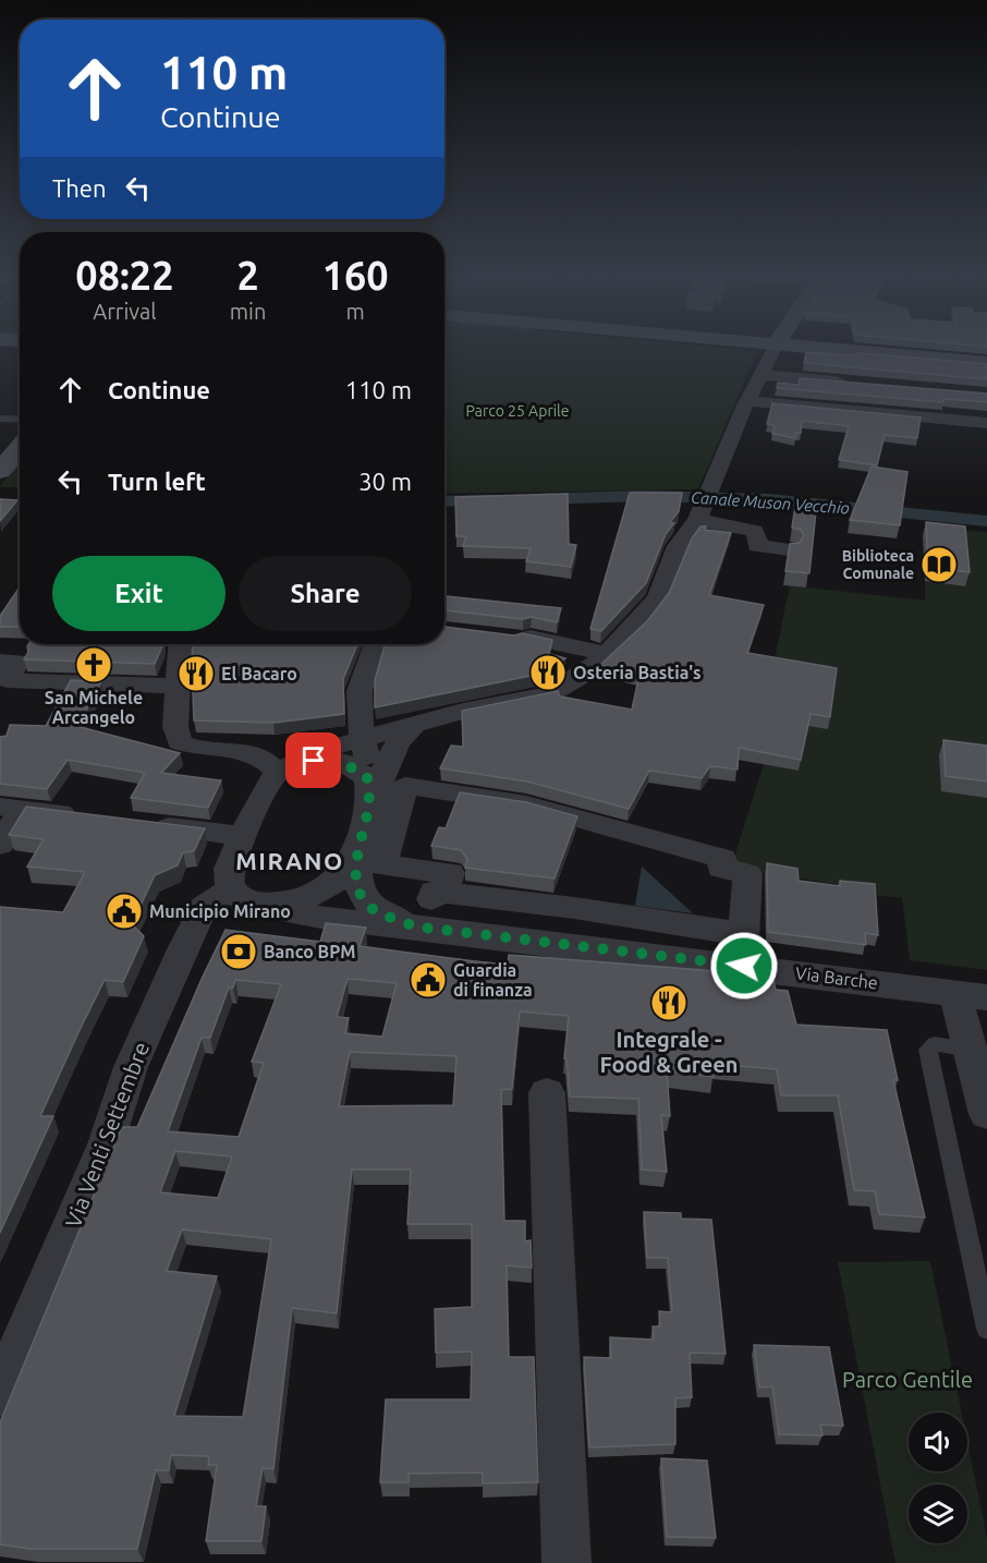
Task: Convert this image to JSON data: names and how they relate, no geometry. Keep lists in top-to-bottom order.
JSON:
{
  "streets": {
    "street": ["Via Barche", "Via Venti Settembre"]
  },
  "crossings": [
    ["Via Barche", "Via Venti Settembre"]
  ],
  "districts": ["MIRANO"],
  "water": ["Canale Muson Vecchio"],
  "parks": ["Parco 25 Aprile", "Parco Gentile"],
  "places": {
    "library": ["Biblioteca Comunale"],
    "church": ["San Michele Arcangelo"],
    "restaurant": ["Osteria Bastia's", "El Bacaro", "Integrale - Food & Green"],
    "public building": ["Municipio Mirano", "Guardia di finanza"],
    "bank": ["Banco BPM"]
  },
  "page": {
    "turn": ["110 m", "Continue"],
    "then": "Then",
    "eta": [
      "08:22",
      "Arrival",
      "2",
      "min",
      "160",
      "m"
    ],
    "list": [
      {
        "name": "Continue",
        "value": "110 m"
      },
      {
        "name": "Turn left",
        "value": "30 m"
      }
    ],
    "buttons": ["Exit", "Share"]
  }
}
